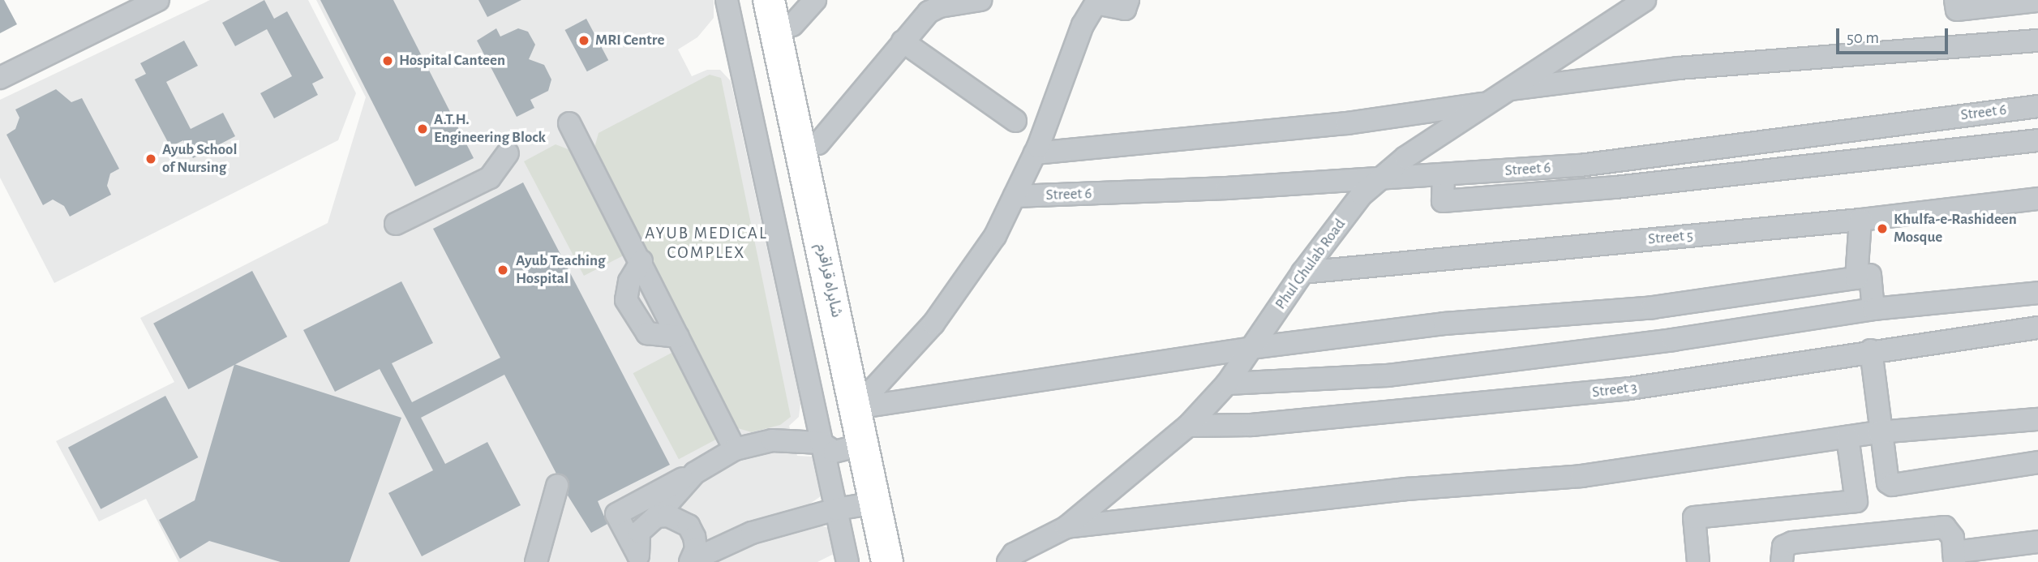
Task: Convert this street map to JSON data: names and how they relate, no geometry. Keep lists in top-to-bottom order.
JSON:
{
  "streets": {
    "highway": ["شاہراہ قراقرم"],
    "street": [
      "Street 6",
      "Street 5",
      "Phul Ghulab Road",
      "Street 3"
    ]
  },
  "crossings": [
    ["Street 6", "Phul Ghulab Road"],
    ["Street 5", "Phul Ghulab Road"],
    ["Phul Ghulab Road", "Street 3"]
  ],
  "districts": ["AYUB MEDICAL COMPLEX"],
  "places": [
    "MRI Centre",
    "Hospital Canteen",
    "A.T.H. Engineering Block",
    "Ayub School of Nursing",
    "Khulfa-e-Rashideen Mosque",
    "Ayub Teaching Hospital"
  ],
  "scale_bar": "50 m"
}
